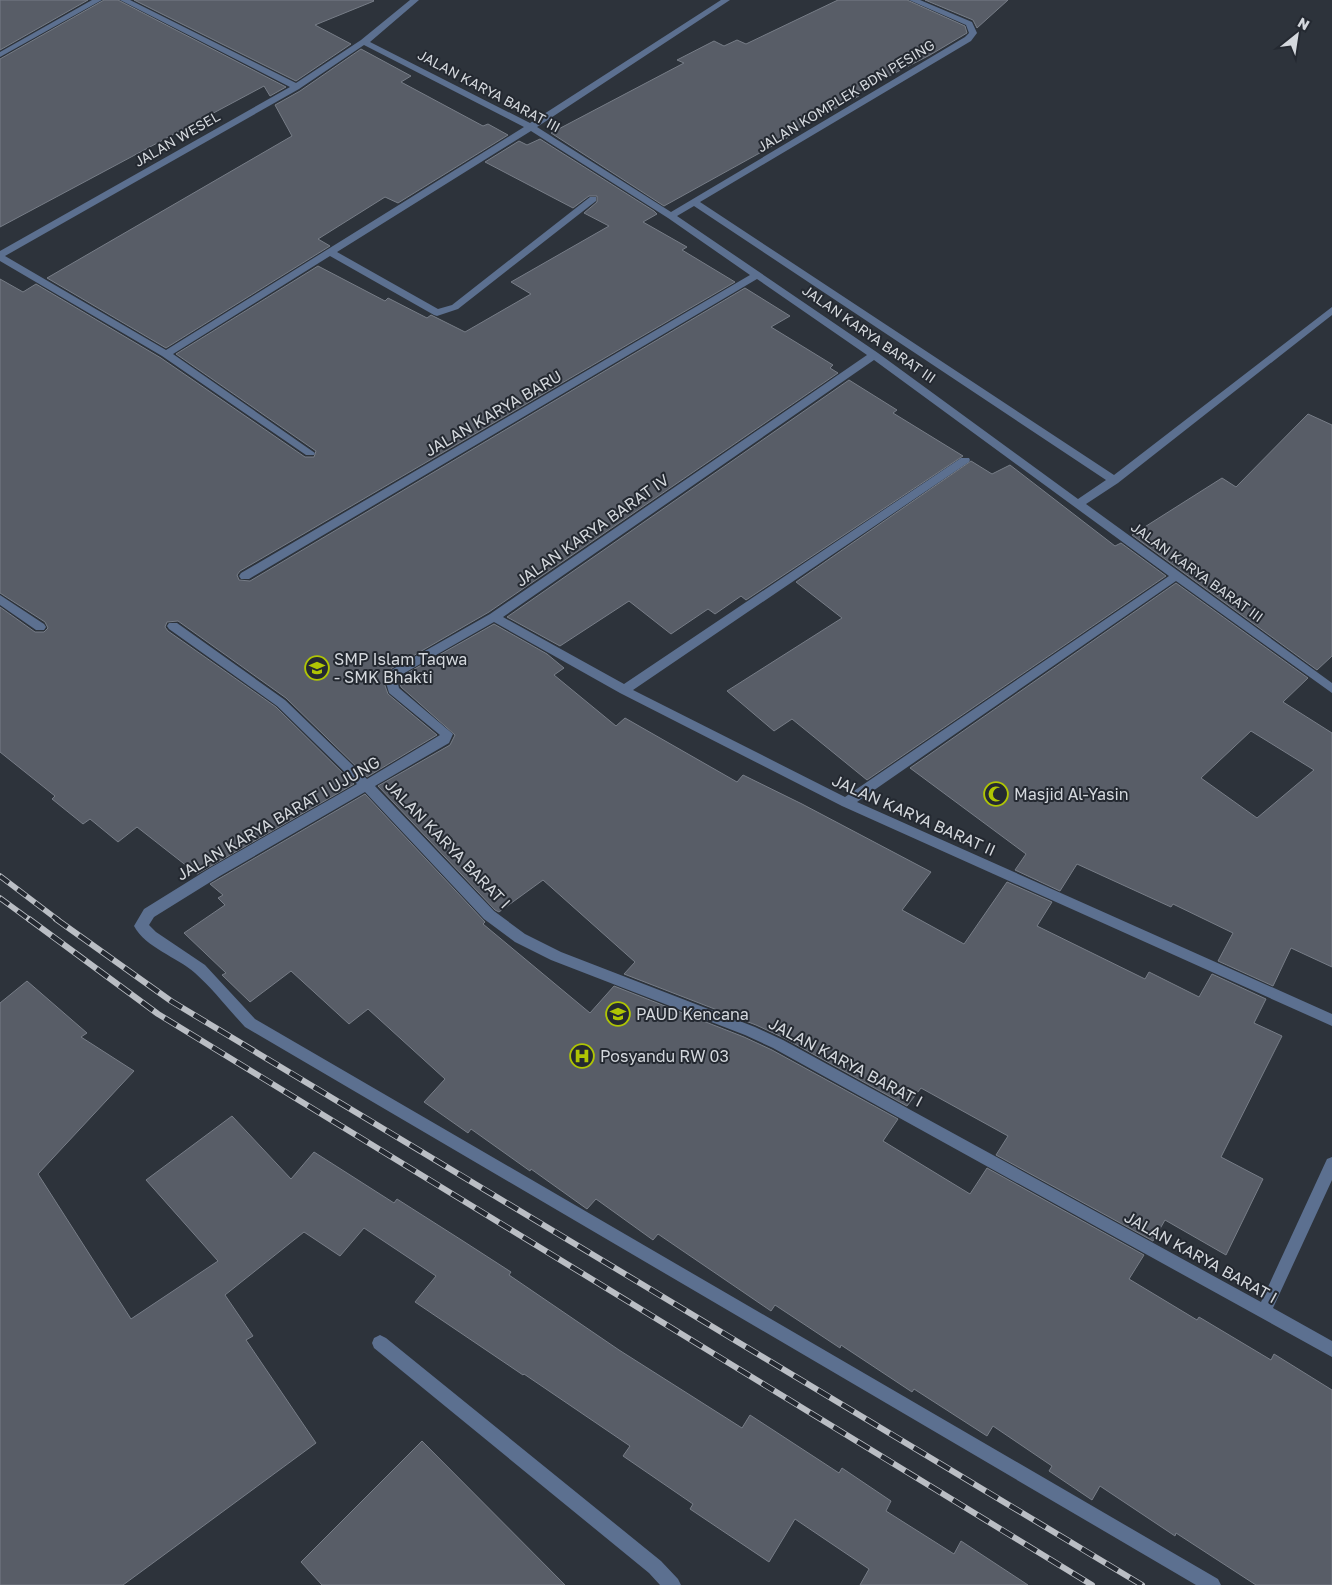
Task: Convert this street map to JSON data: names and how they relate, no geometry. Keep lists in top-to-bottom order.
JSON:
{
  "streets": {
    "street": [
      "JALAN KARYA BARAT III",
      "JALAN KOMPLEK BDN PESING",
      "JALAN WESEL",
      "JALAN KARYA BARU",
      "JALAN KARYA BARAT IV",
      "JALAN KARYA BARAT II",
      "JALAN KARYA BARAT I UJUNG",
      "JALAN KARYA BARAT I"
    ]
  },
  "crossings": [
    ["JALAN KARYA BARAT III", "JALAN KOMPLEK BDN PESING"],
    ["JALAN KARYA BARAT III", "JALAN WESEL"],
    ["JALAN KARYA BARAT III", "JALAN KARYA BARU"],
    ["JALAN KARYA BARAT III", "JALAN KARYA BARAT IV"],
    ["JALAN KARYA BARAT IV", "JALAN KARYA BARAT II"],
    ["JALAN KARYA BARAT IV", "JALAN KARYA BARAT I UJUNG"],
    ["JALAN KARYA BARAT I UJUNG", "JALAN KARYA BARAT I"]
  ],
  "places": {
    "school or university": ["SMP Islam Taqwa - SMK Bhakti", "PAUD Kencana"],
    "mosque": ["Masjid Al-Yasin"],
    "hospital": ["Posyandu RW 03"]
  },
  "north": "top right"
}
